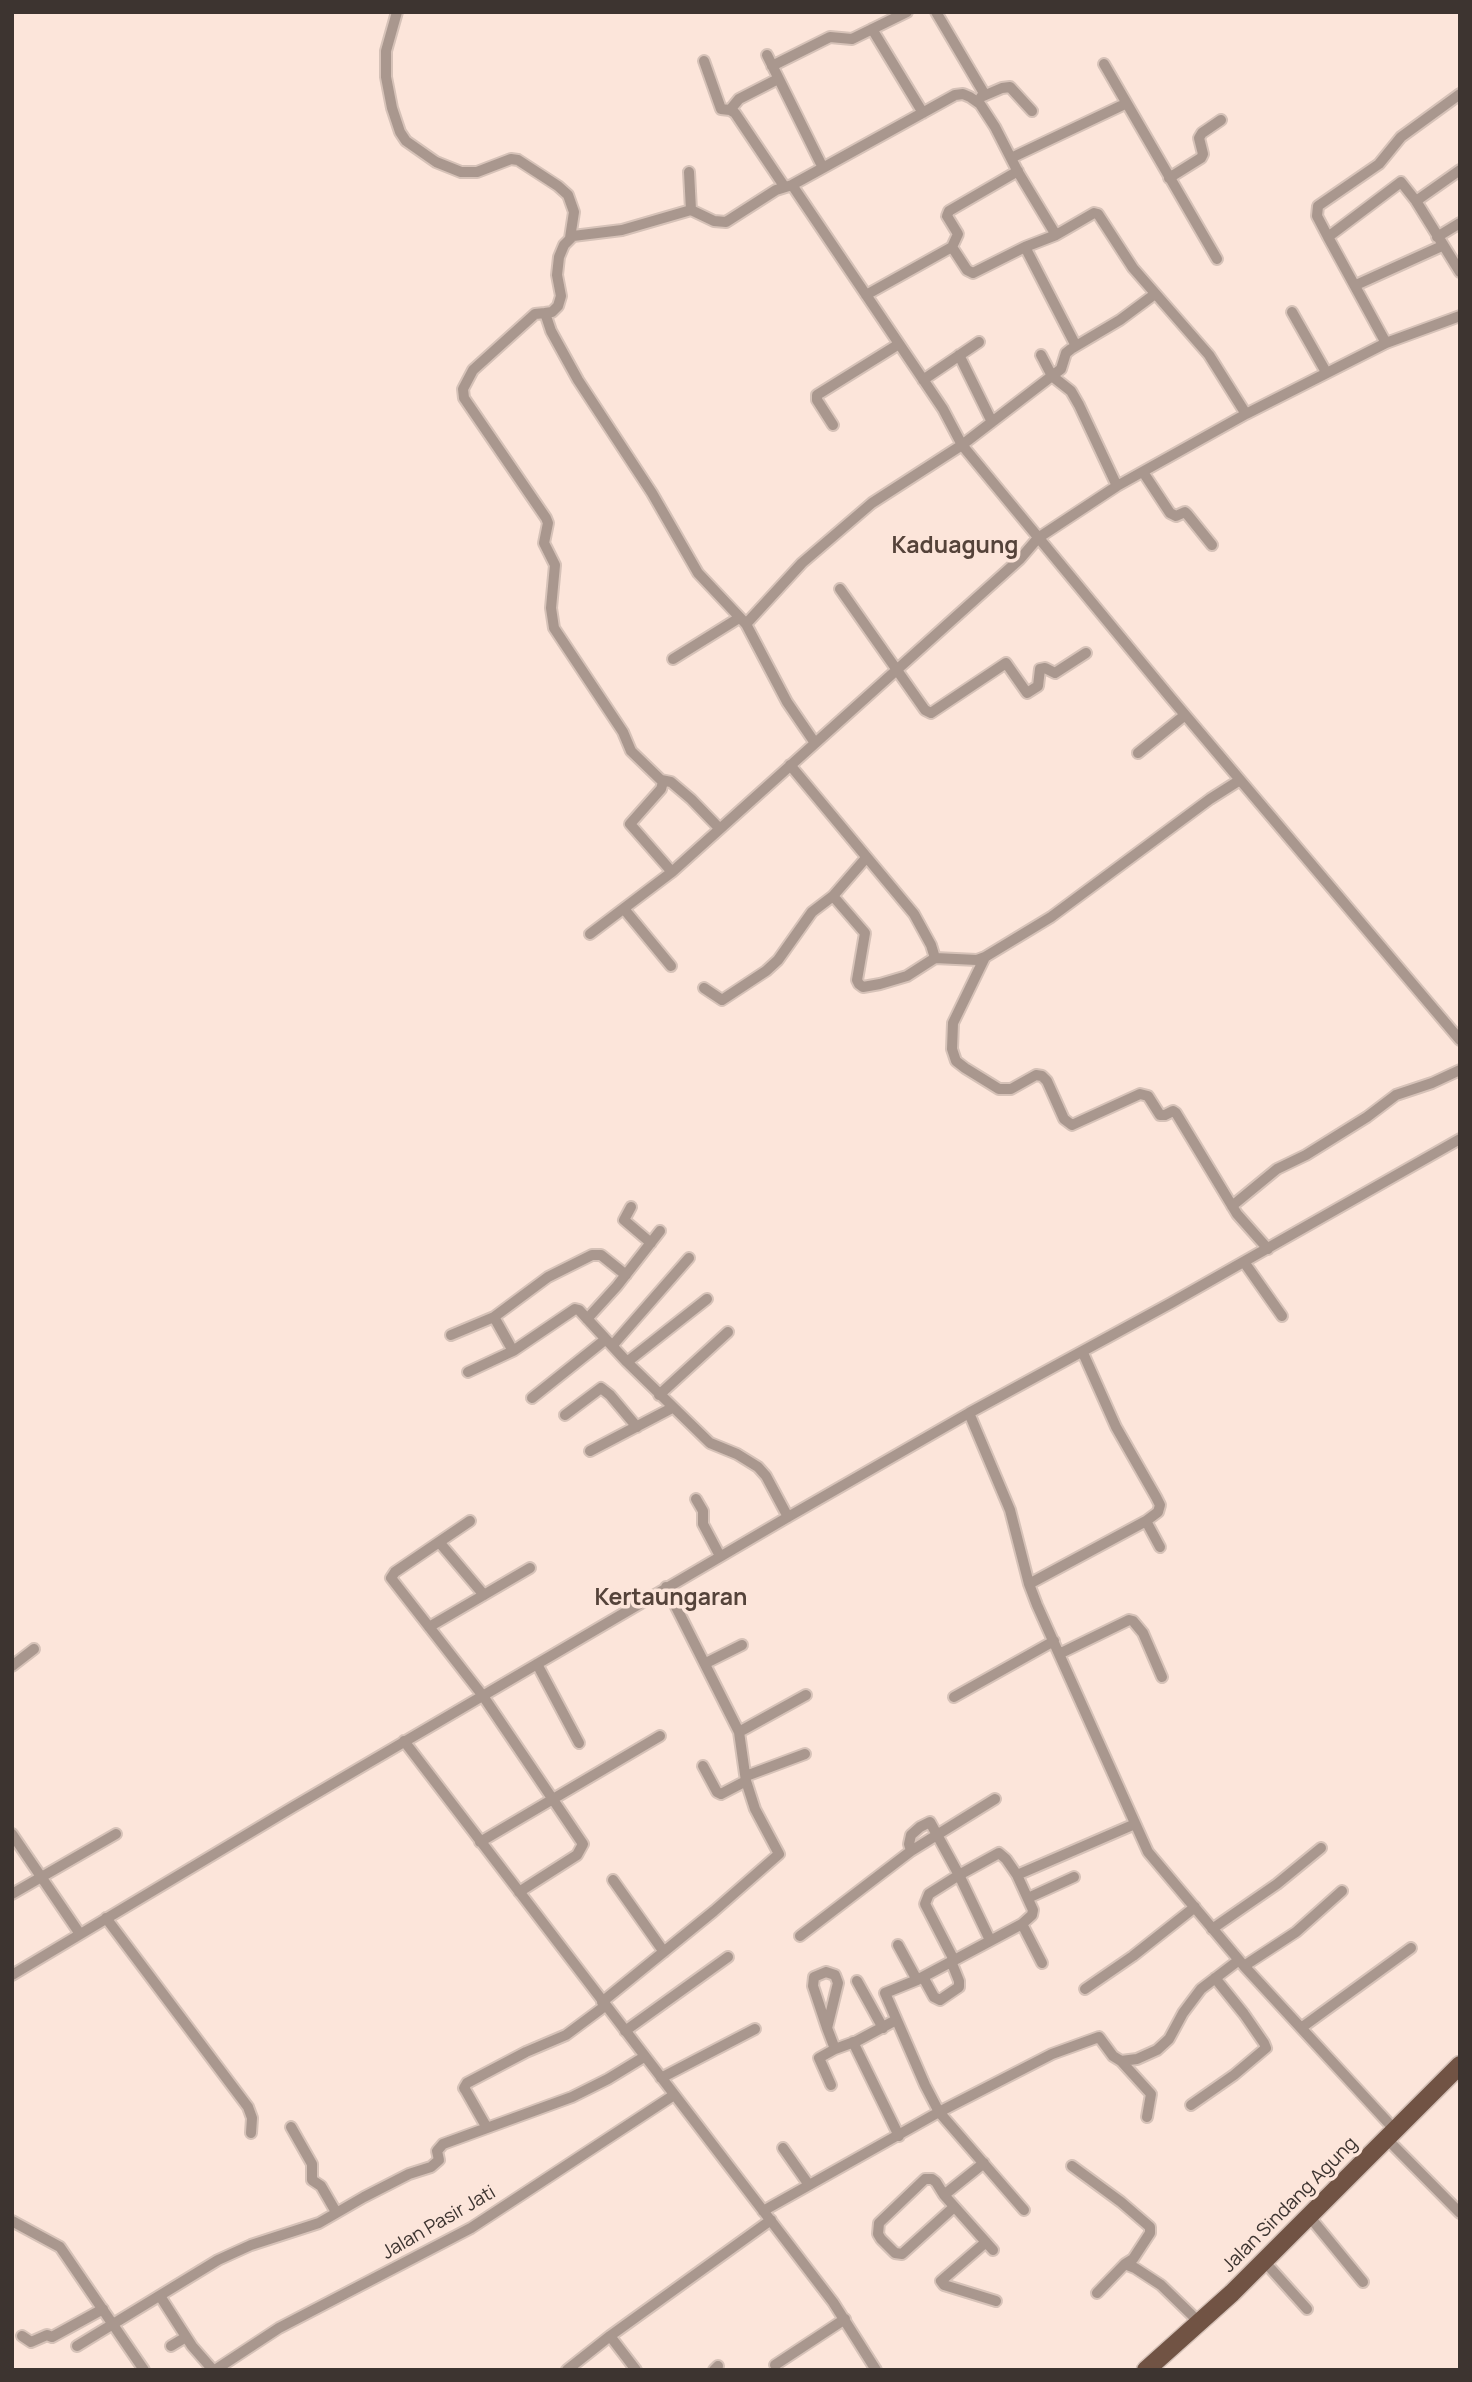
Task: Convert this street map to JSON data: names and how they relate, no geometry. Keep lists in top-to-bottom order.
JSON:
{
  "streets": {
    "main road": ["Jalan Sindang Agung"],
    "street": ["Jalan Pasir Jati"]
  },
  "districts": ["Kaduagung", "Kertaungaran"]
}
